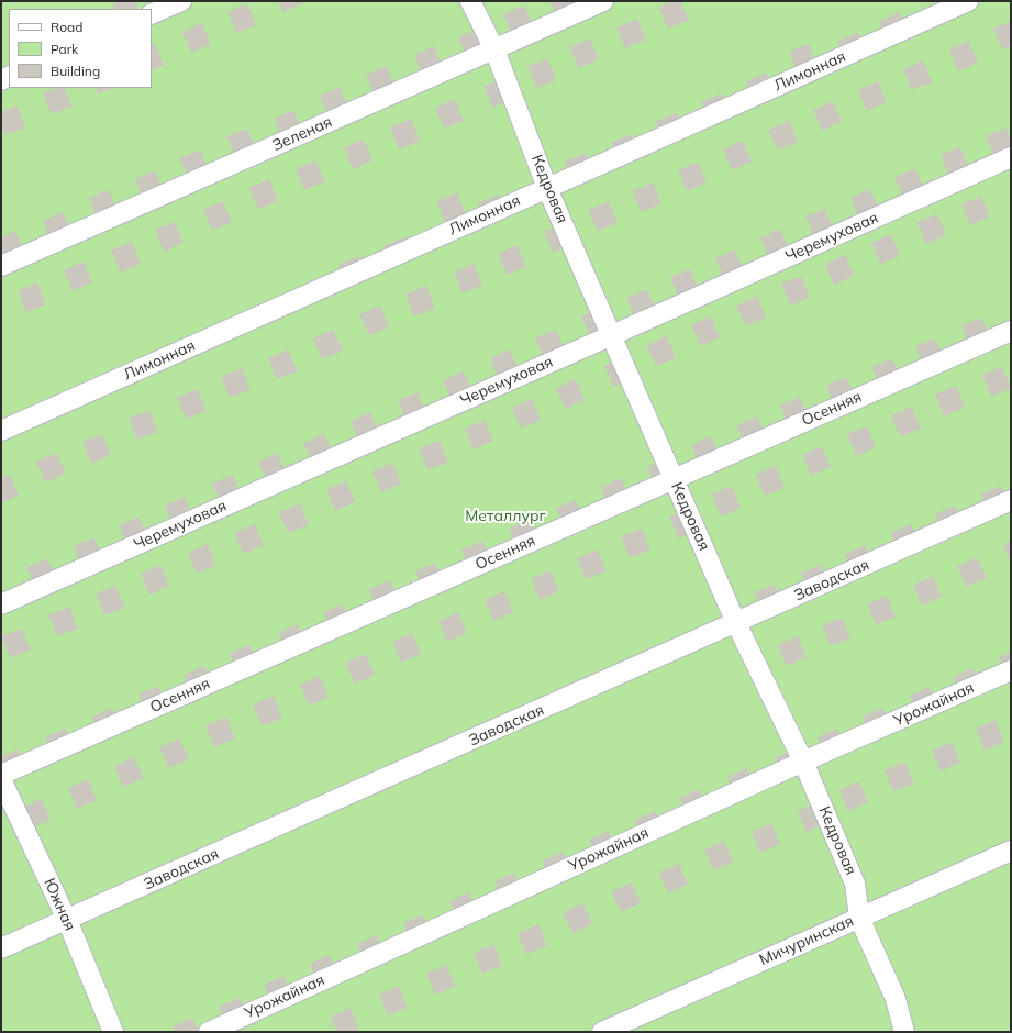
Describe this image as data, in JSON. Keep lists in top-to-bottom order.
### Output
{
  "streets": {
    "street": [
      "Лимонная",
      "Зеленая",
      "Кедровая",
      "Черемуховая",
      "Осенняя",
      "Заводская",
      "Урожайная",
      "Южная",
      "Мичуринская"
    ]
  },
  "crossings": [
    ["Лимонная", "Кедровая"],
    ["Зеленая", "Кедровая"],
    ["Кедровая", "Черемуховая"],
    ["Кедровая", "Осенняя"],
    ["Кедровая", "Заводская"],
    ["Кедровая", "Урожайная"],
    ["Кедровая", "Мичуринская"],
    ["Заводская", "Южная"]
  ],
  "parks": ["Металлург"],
  "legend": ["Road", "Park", "Building"]
}
